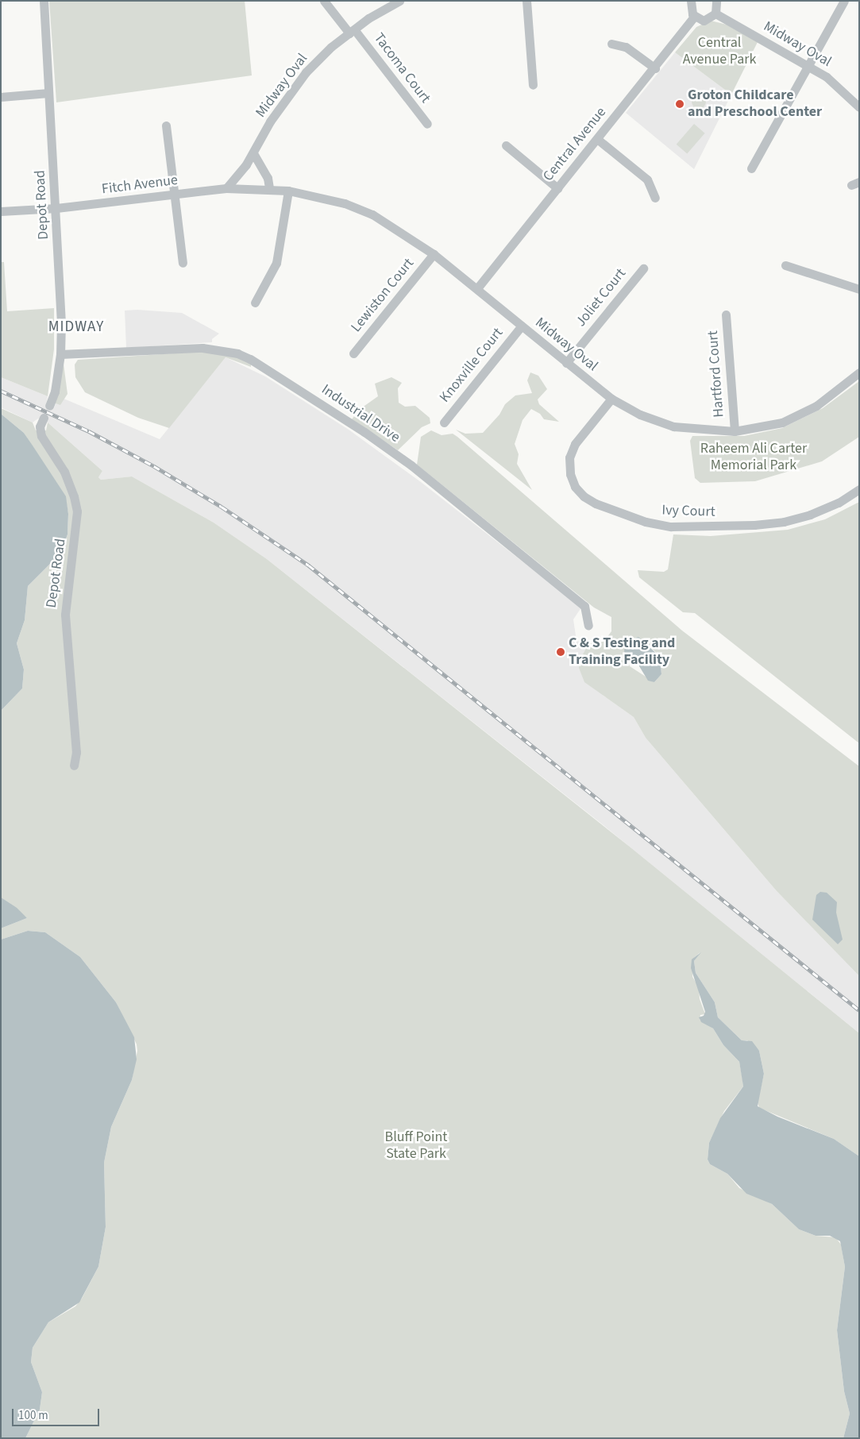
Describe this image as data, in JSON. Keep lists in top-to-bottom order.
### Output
{
  "streets": {
    "street": [
      "Midway Oval",
      "Tacoma Court",
      "Central Avenue",
      "Fitch Avenue",
      "Depot Road",
      "Lewiston Court",
      "Joliet Court",
      "Knoxville Court",
      "Hartford Court",
      "Industrial Drive",
      "Ivy Court"
    ]
  },
  "crossings": [
    ["Midway Oval", "Tacoma Court"],
    ["Midway Oval", "Central Avenue"],
    ["Midway Oval", "Fitch Avenue"],
    ["Midway Oval", "Lewiston Court"],
    ["Midway Oval", "Joliet Court"],
    ["Midway Oval", "Knoxville Court"],
    ["Midway Oval", "Hartford Court"],
    ["Midway Oval", "Ivy Court"],
    ["Fitch Avenue", "Depot Road"],
    ["Depot Road", "Industrial Drive"]
  ],
  "districts": ["MIDWAY"],
  "parks": ["Central Avenue Park", "Raheem Ali Carter Memorial Park", "Bluff Point State Park"],
  "places": ["Groton Childcare and Preschool Center", "C & S Testing and Training Facility"],
  "scale_bar": "100 m"
}
